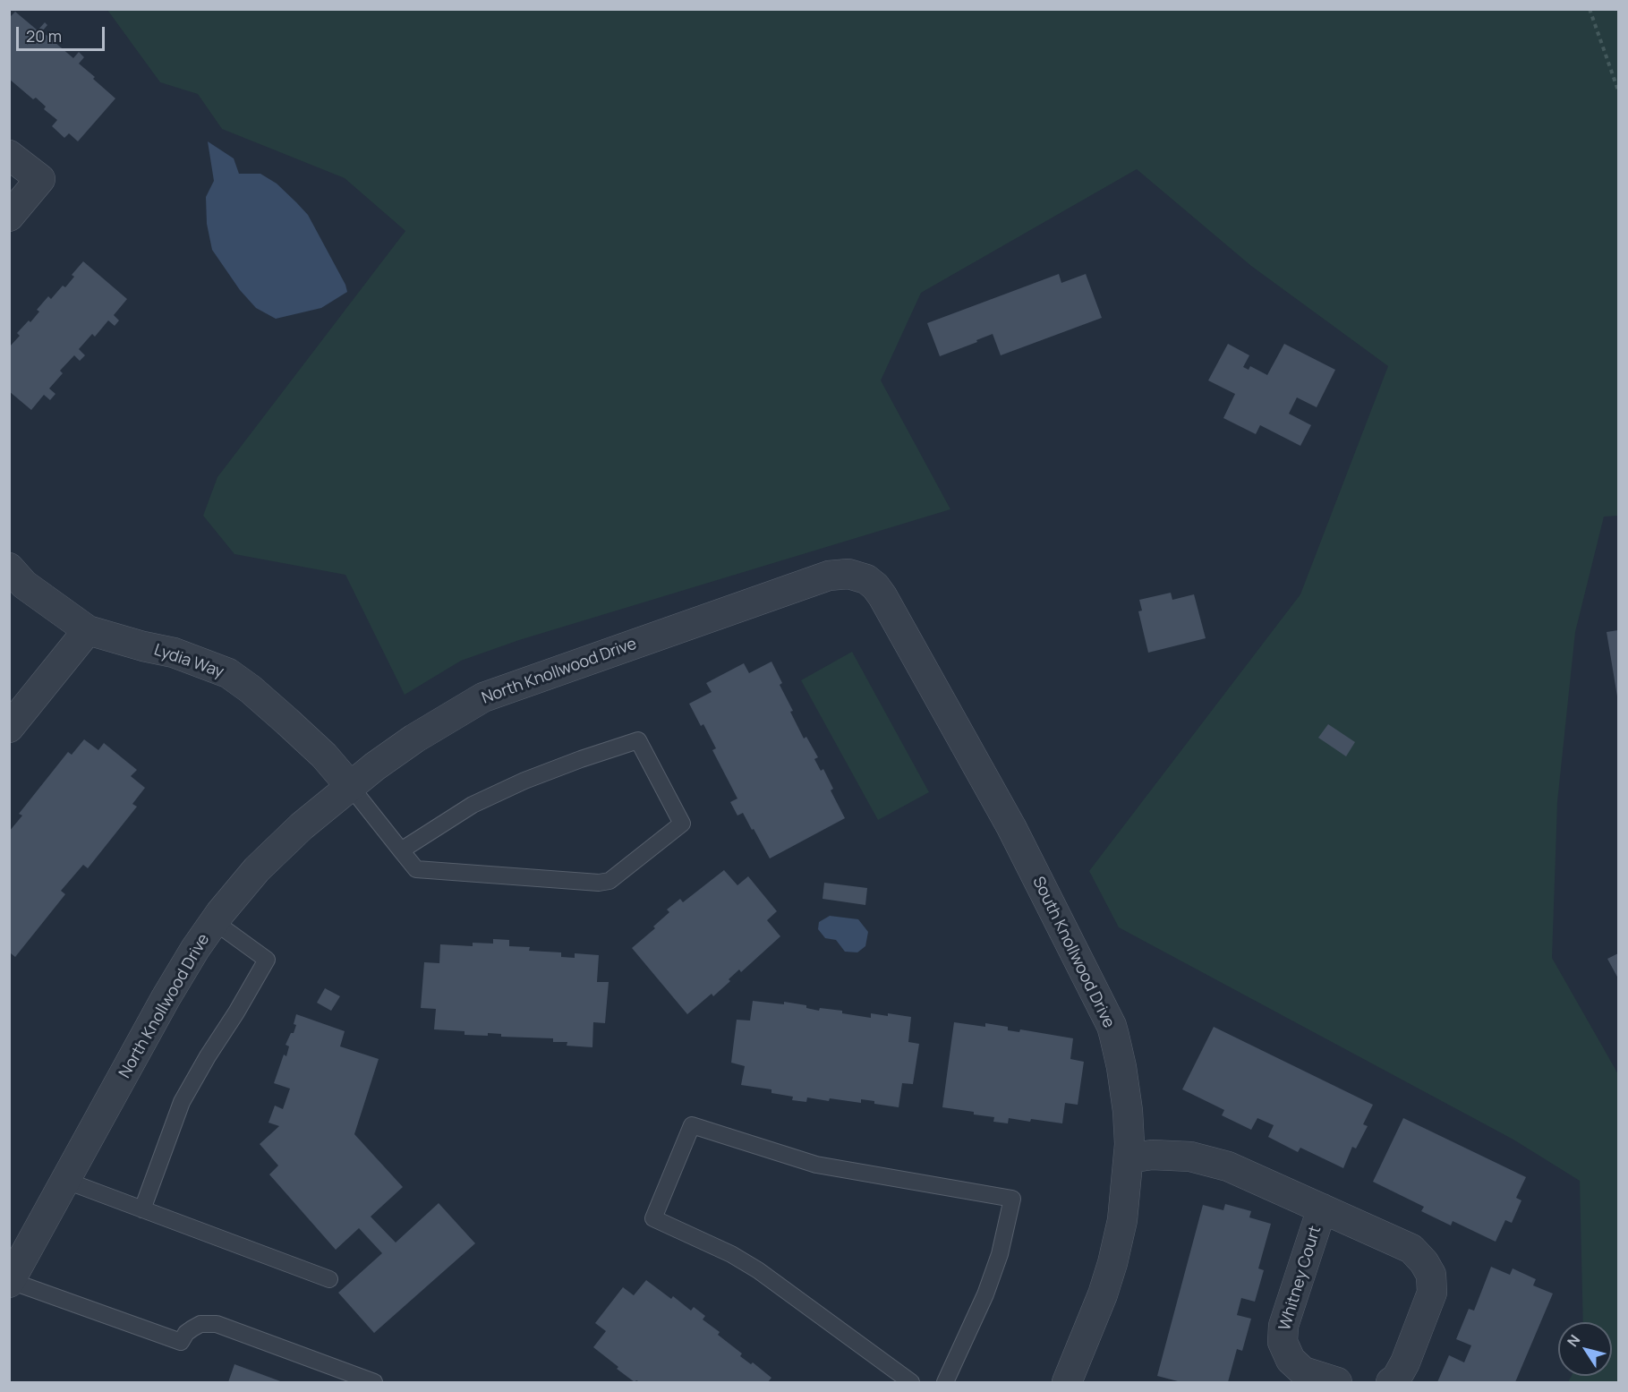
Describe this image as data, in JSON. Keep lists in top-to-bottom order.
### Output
{
  "streets": {
    "street": [
      "Lydia Way",
      "North Knollwood Drive",
      "South Knollwood Drive",
      "Whitney Court"
    ]
  },
  "crossings": [
    ["Lydia Way", "North Knollwood Drive"],
    ["North Knollwood Drive", "South Knollwood Drive"],
    ["South Knollwood Drive", "Whitney Court"]
  ],
  "scale_bar": "20 m",
  "north": "top left"
}
